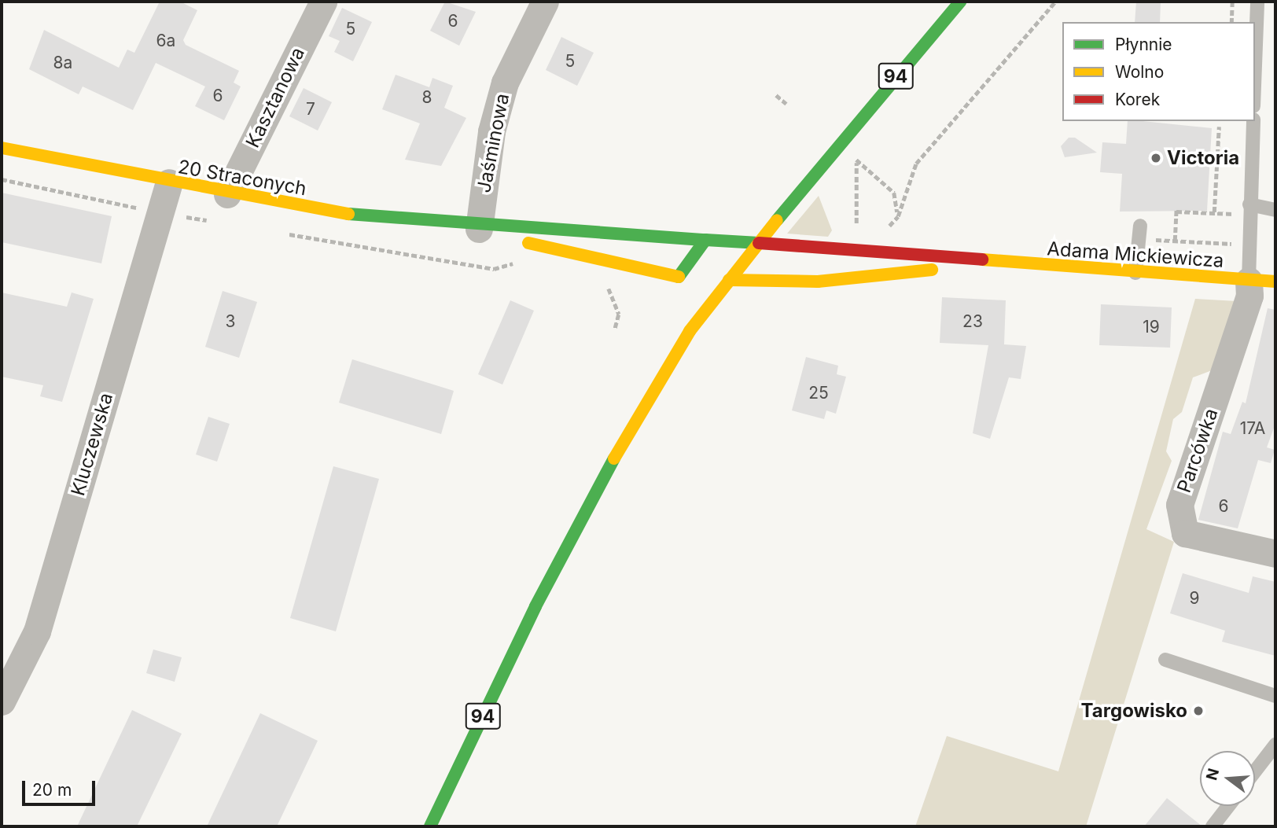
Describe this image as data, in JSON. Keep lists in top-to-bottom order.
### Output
{
  "streets": {
    "main road": ["94", "20 Straconych", "Adama Mickiewicza"],
    "street": [
      "Kasztanowa",
      "Jaśminowa",
      "Kluczewska",
      "Parcówka"
    ]
  },
  "crossings": [
    ["94", "20 Straconych"],
    ["94", "Adama Mickiewicza"],
    ["Kasztanowa", "20 Straconych"],
    ["Jaśminowa", "20 Straconych"],
    ["20 Straconych", "Adama Mickiewicza"],
    ["20 Straconych", "Kluczewska"],
    ["Adama Mickiewicza", "Parcówka"]
  ],
  "places": ["Victoria", "Targowisko"],
  "house_numbers": [
    "6",
    "5",
    "6a",
    "5",
    "8a",
    "6",
    "8",
    "7",
    "3",
    "23",
    "19",
    "25",
    "17A",
    "6",
    "9"
  ],
  "legend": ["Płynnie", "Wolno", "Korek"],
  "scale_bar": "20 m",
  "north": "left"
}
